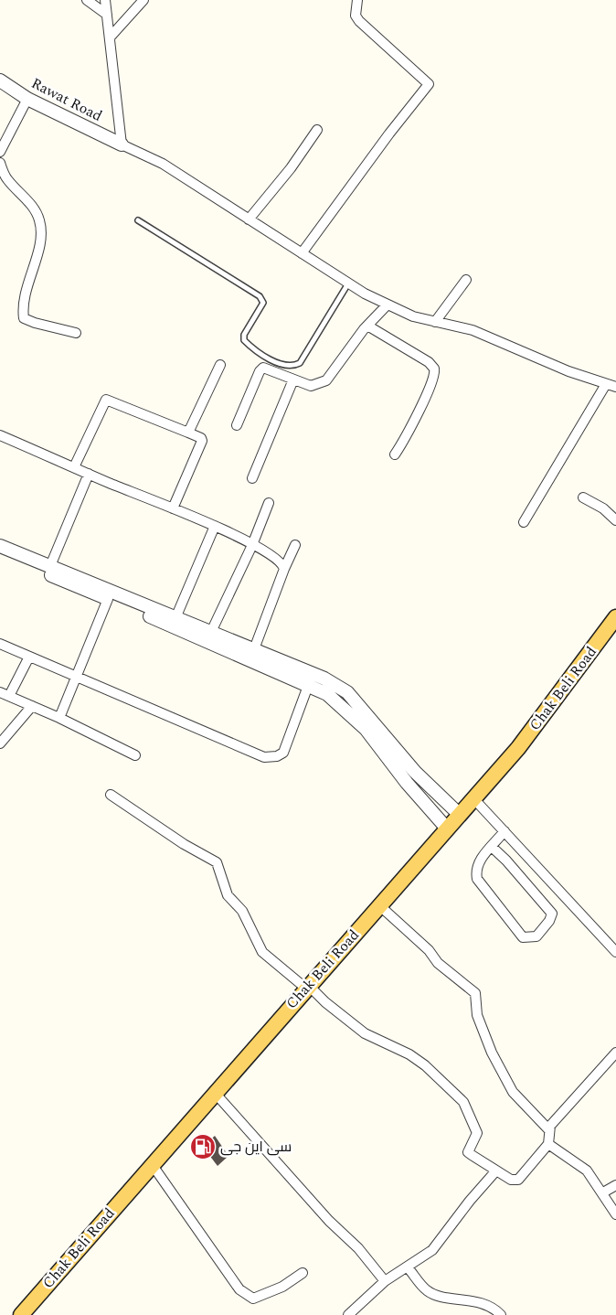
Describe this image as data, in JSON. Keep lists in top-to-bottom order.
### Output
{
  "streets": {
    "main road": ["Chak Beli Road"],
    "street": ["Rawat Road"]
  },
  "places": {
    "fuel station": ["سی این جی"]
  }
}
